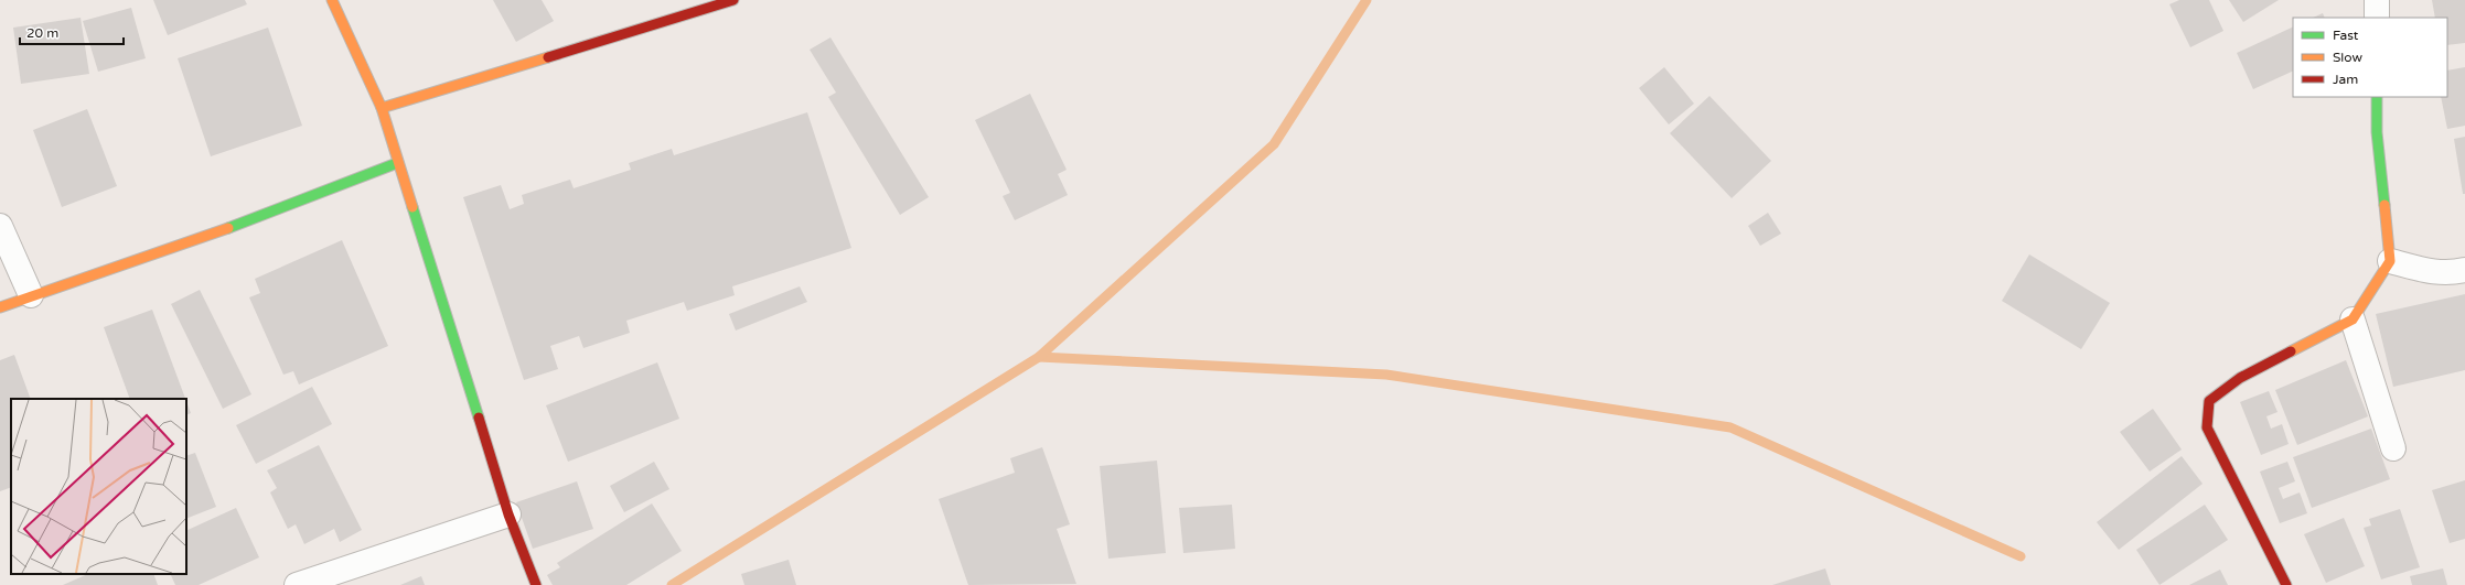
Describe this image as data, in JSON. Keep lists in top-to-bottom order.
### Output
{
  "legend": ["Fast", "Slow", "Jam"],
  "scale_bar": "20 m"
}
